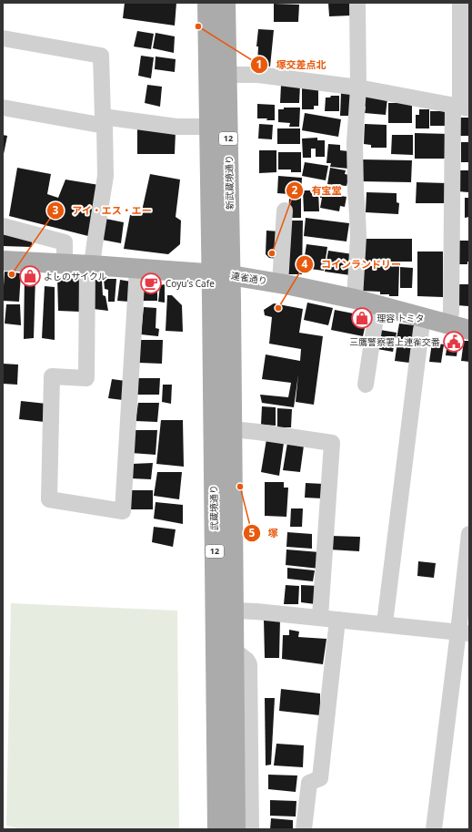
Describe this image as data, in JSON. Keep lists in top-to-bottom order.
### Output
{
  "streets": {
    "main road": [
      "12",
      "新武蔵境通り",
      "連雀通り",
      "武蔵境通り"
    ]
  },
  "crossings": [
    ["12", "連雀通り"],
    ["12", "武蔵境通り"],
    ["新武蔵境通り", "連雀通り"],
    ["新武蔵境通り", "武蔵境通り"],
    ["連雀通り", "武蔵境通り"]
  ],
  "places": {
    "other": [
      "塚交差点北",
      "有宝堂",
      "アイ・エス・エー",
      "コインランドリー",
      "塚"
    ],
    "shop": ["よしのサイクル", "理容 トミタ"],
    "cafe": ["Coyu's Cafe"],
    "public building": ["三鷹警察署上連雀交番"]
  }
}
